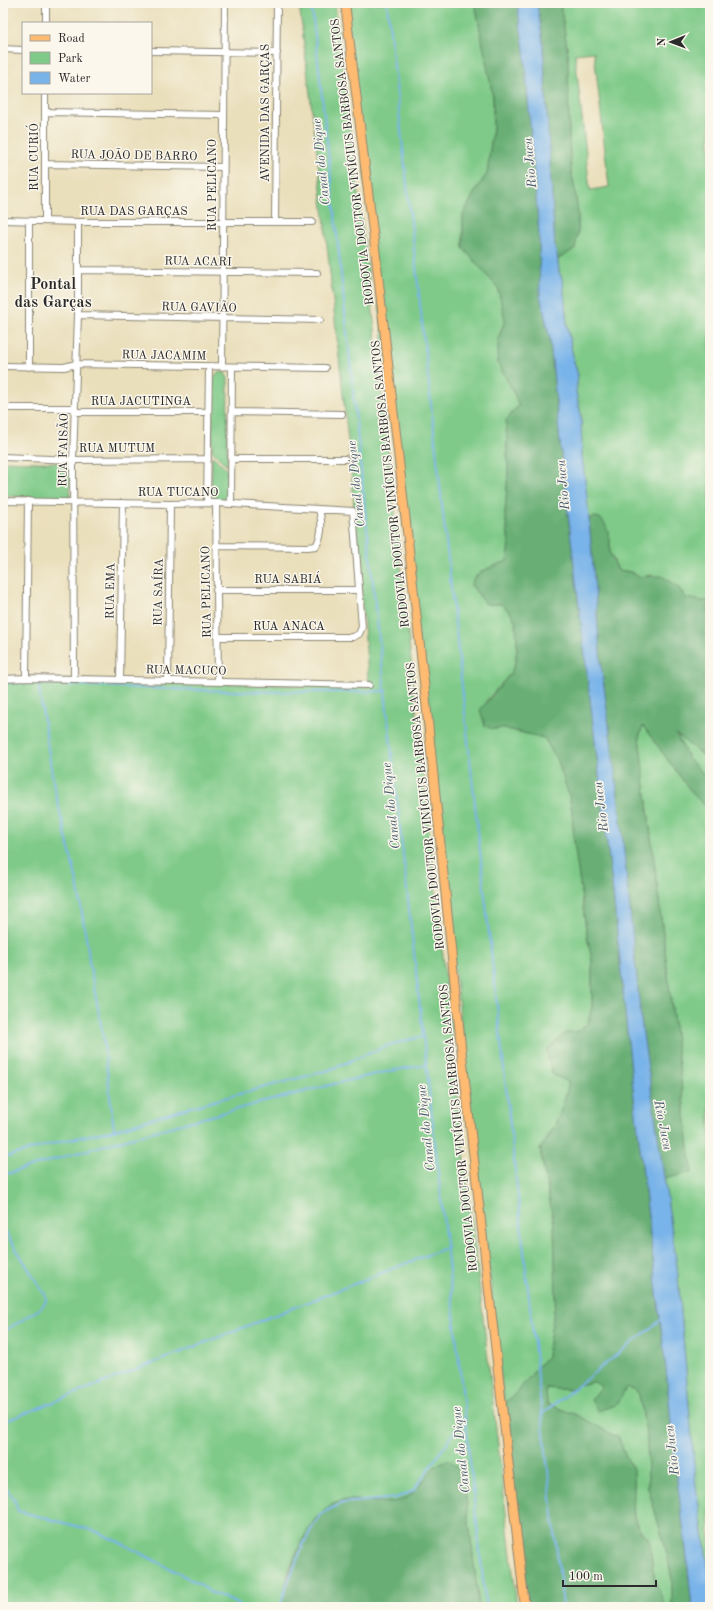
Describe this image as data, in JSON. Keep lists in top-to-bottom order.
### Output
{
  "streets": {
    "main road": ["RODOVIA DOUTOR VINÍCIUS BARBOSA SANTOS"],
    "street": [
      "AVENIDA DAS GARÇAS",
      "RUA JOÃO DE BARRO",
      "RUA CURIÓ",
      "RUA PELICANO",
      "RUA DAS GARÇAS",
      "RUA ACARI",
      "RUA GAVIÃO",
      "RUA JACAMIM",
      "RUA JACUTINGA",
      "RUA MUTUM",
      "RUA FAISÃO",
      "RUA TUCANO",
      "RUA SABIÁ",
      "RUA EMA",
      "RUA SAÍRA",
      "RUA ANACA",
      "RUA MACUCO"
    ]
  },
  "crossings": [
    ["AVENIDA DAS GARÇAS", "RUA DAS GARÇAS"],
    ["RUA JOÃO DE BARRO", "RUA CURIÓ"],
    ["RUA JOÃO DE BARRO", "RUA PELICANO"],
    ["RUA CURIÓ", "RUA DAS GARÇAS"],
    ["RUA PELICANO", "RUA DAS GARÇAS"],
    ["RUA PELICANO", "RUA ACARI"],
    ["RUA PELICANO", "RUA GAVIÃO"],
    ["RUA PELICANO", "RUA JACAMIM"],
    ["RUA PELICANO", "RUA TUCANO"],
    ["RUA PELICANO", "RUA SABIÁ"],
    ["RUA PELICANO", "RUA ANACA"],
    ["RUA PELICANO", "RUA MACUCO"],
    ["RUA DAS GARÇAS", "RUA FAISÃO"],
    ["RUA ACARI", "RUA FAISÃO"],
    ["RUA GAVIÃO", "RUA FAISÃO"],
    ["RUA JACAMIM", "RUA FAISÃO"],
    ["RUA JACUTINGA", "RUA FAISÃO"],
    ["RUA MUTUM", "RUA FAISÃO"],
    ["RUA FAISÃO", "RUA TUCANO"],
    ["RUA FAISÃO", "RUA MACUCO"],
    ["RUA TUCANO", "RUA SABIÁ"],
    ["RUA TUCANO", "RUA EMA"],
    ["RUA TUCANO", "RUA SAÍRA"],
    ["RUA TUCANO", "RUA ANACA"],
    ["RUA SABIÁ", "RUA ANACA"],
    ["RUA EMA", "RUA MACUCO"],
    ["RUA SAÍRA", "RUA MACUCO"]
  ],
  "districts": ["Pontal das Garças"],
  "water": ["Canal do Dique", "Rio Jucu"],
  "legend": ["Road", "Park", "Water"],
  "scale_bar": "100 m",
  "north": "left"
}
